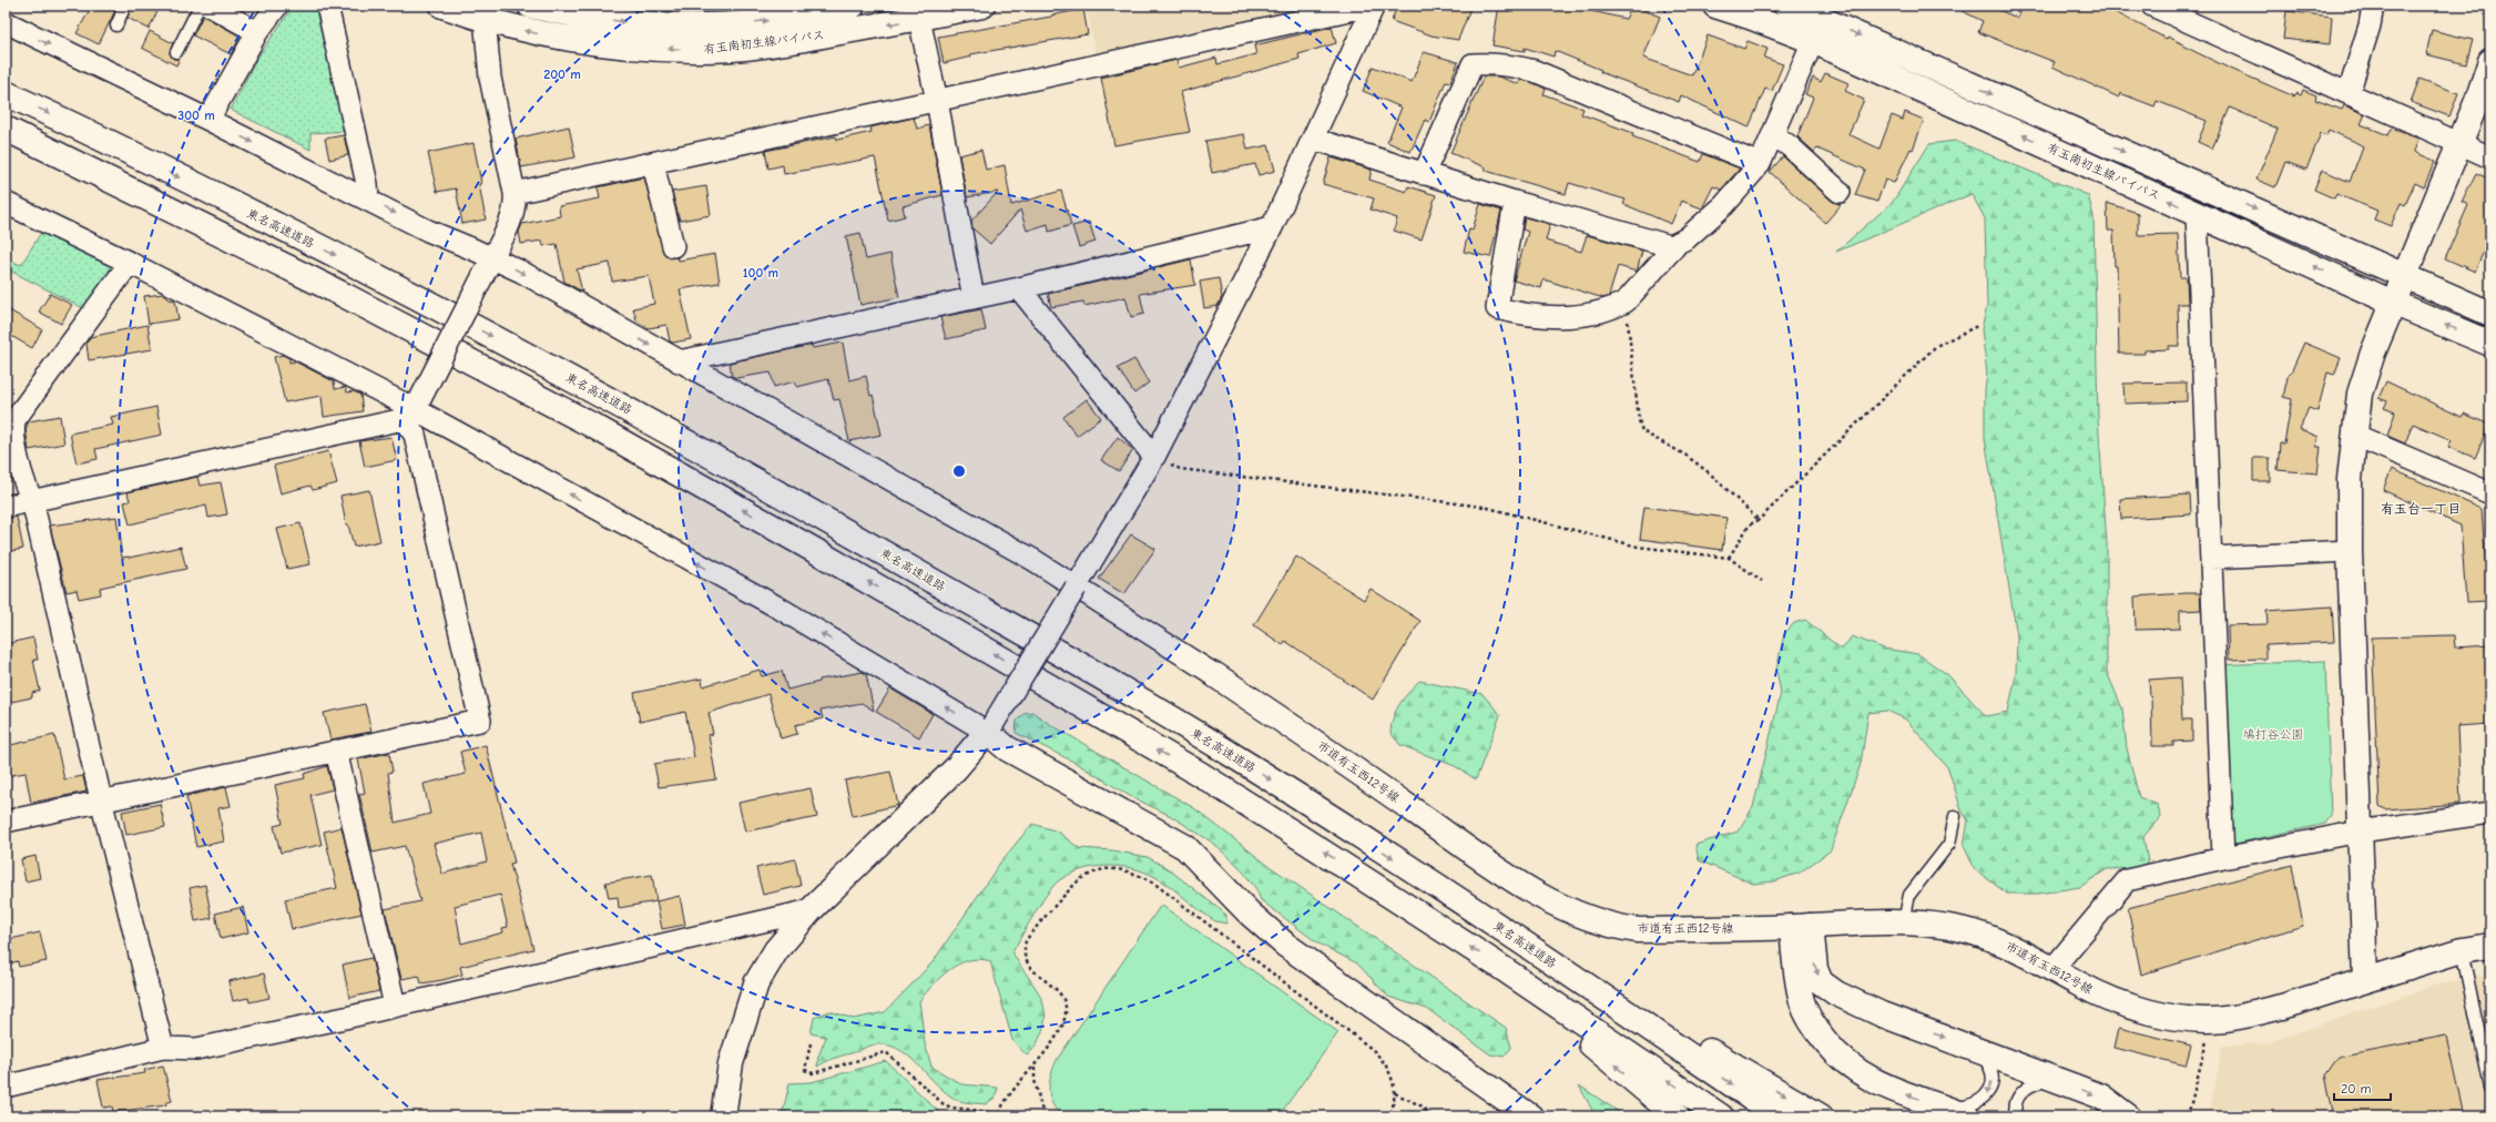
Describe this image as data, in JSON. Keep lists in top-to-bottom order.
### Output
{
  "streets": {
    "main road": ["有玉南初生線バイパス", "東名高速道路", "市道有玉西12号線"]
  },
  "districts": ["有玉台一丁目"],
  "parks": ["鳩打谷公園"],
  "scale_bar": "20 m",
  "rings": ["200 m", "300 m", "100 m"]
}
